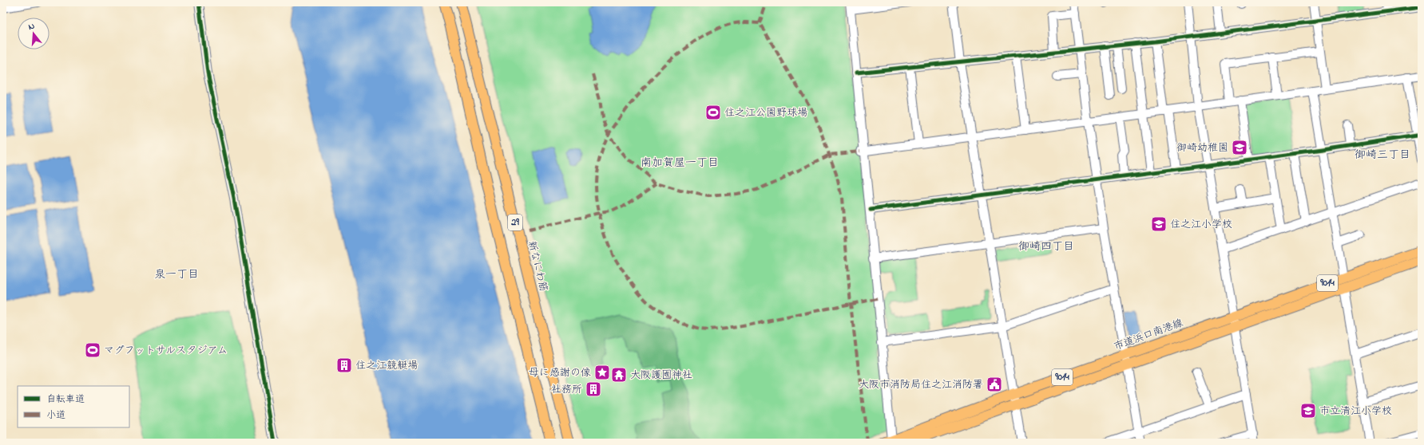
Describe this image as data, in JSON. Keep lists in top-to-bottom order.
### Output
{
  "streets": {
    "main road": [
      "29",
      "新なにわ筋",
      "9014",
      "市道浜口南港線"
    ]
  },
  "districts": [
    "御崎三丁目",
    "南加賀屋一丁目",
    "御崎四丁目",
    "泉一丁目"
  ],
  "places": {
    "sports": ["住之江公園野球場", "マグフットサルスタジアム"],
    "school or university": ["御崎幼稚園", "住之江小学校", "市立清江小学校"],
    "building": ["住之江競艇場", "社務所"],
    "place": ["母に感謝の像"],
    "temple": ["大阪護國神社"],
    "public building": ["大阪市消防局住之江消防署"]
  },
  "legend": ["自転車道", "小道"],
  "north": "top"
}
